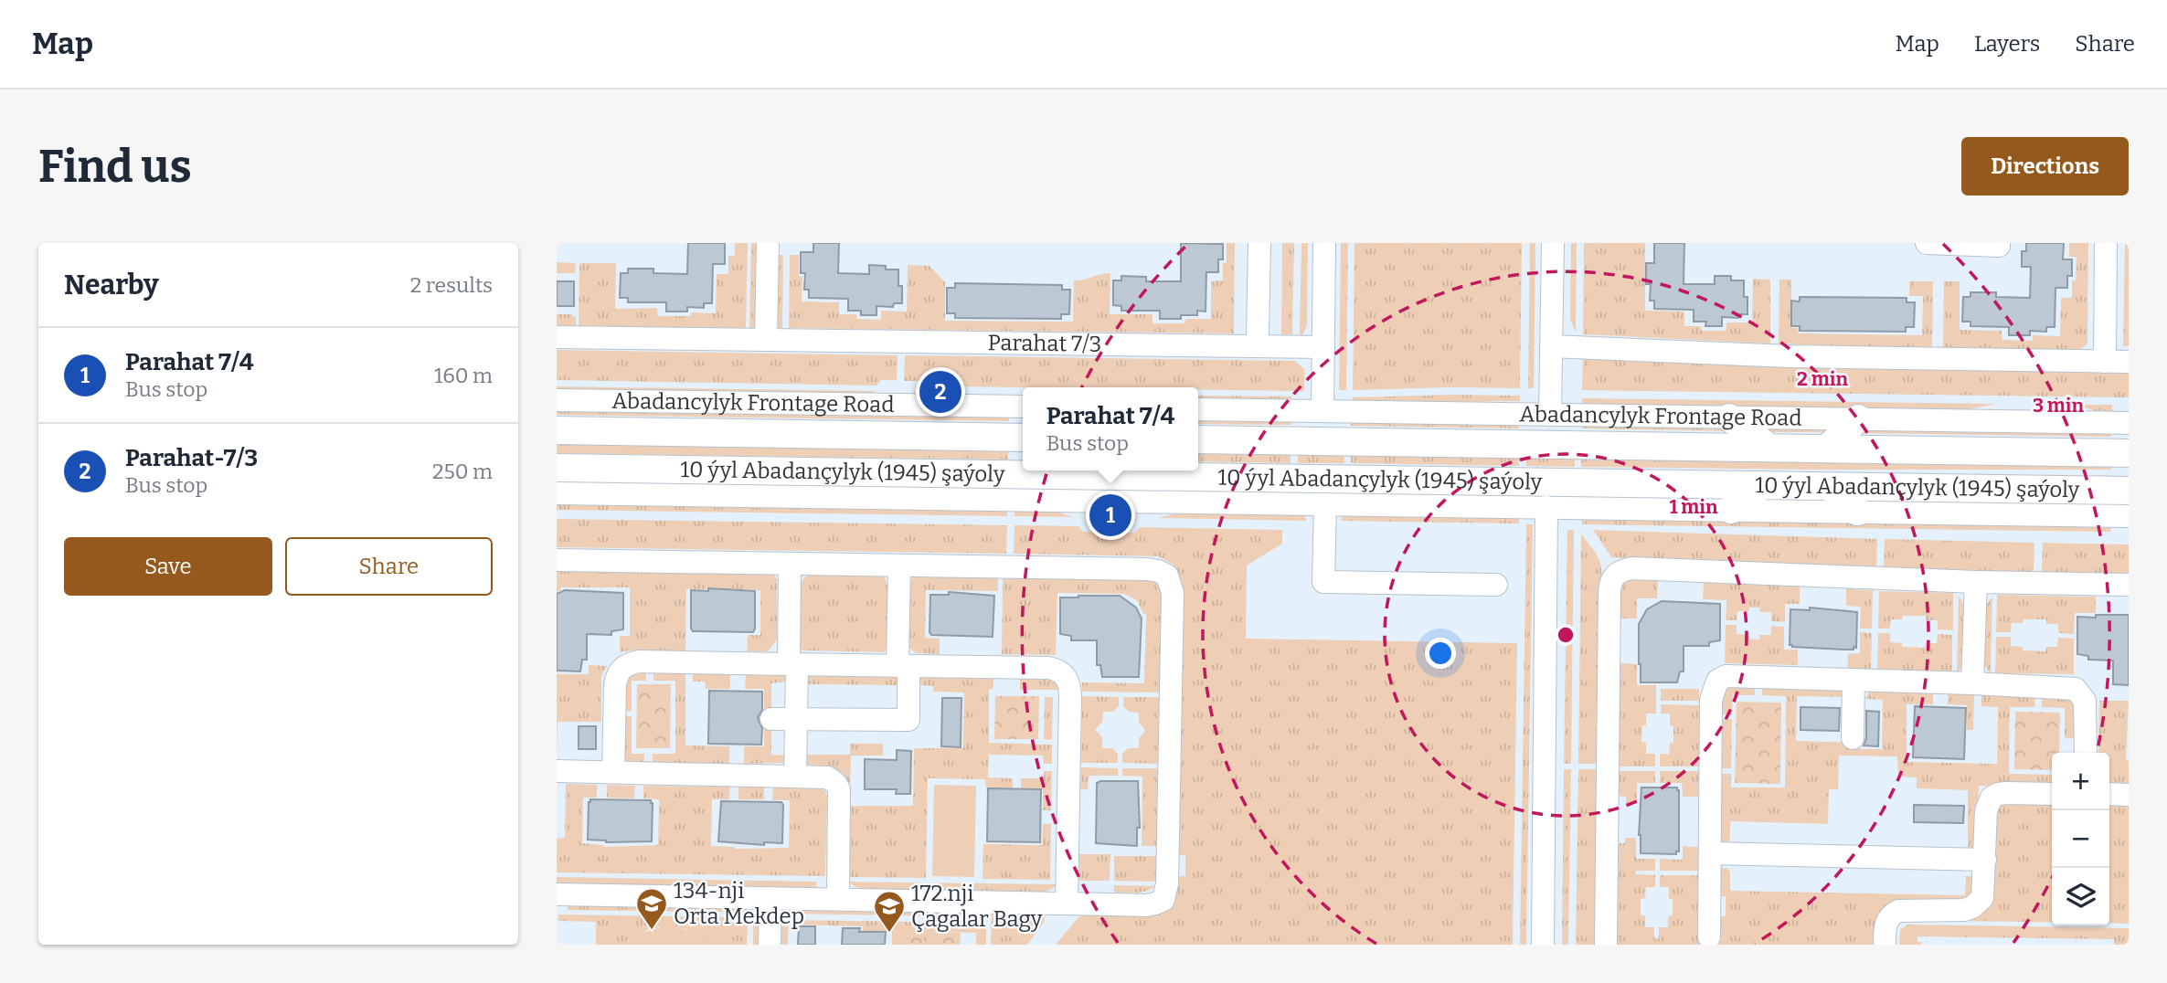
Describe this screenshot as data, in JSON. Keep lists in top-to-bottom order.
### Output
{
  "streets": {
    "main road": ["10 ýyl Abadançylyk (1945) şaýoly"],
    "street": ["Parahat 7/3", "Abadancylyk Frontage Road"]
  },
  "places": {
    "school or university": ["134-nji Orta Mekdep", "172.nji Çagalar Bagy"]
  },
  "page": {
    "header": "Map",
    "nav": ["Map", "Layers", "Share"],
    "buttons": [
      "Directions",
      ["Save", "Share"]
    ],
    "title": "Find us",
    "heading": ["Nearby", "2 results"],
    "list": [
      {
        "mark": "1",
        "name": "Parahat 7/4",
        "note": "Bus stop",
        "value": "160 m"
      },
      {
        "mark": "2",
        "name": "Parahat-7/3",
        "note": "Bus stop",
        "value": "250 m"
      }
    ],
    "pins": ["2", "1"],
    "popup": ["Parahat 7/4", "Bus stop"],
    "map_buttons": ["+", "−"]
  },
  "rings": ["2 min", "3 min", "1 min"]
}
